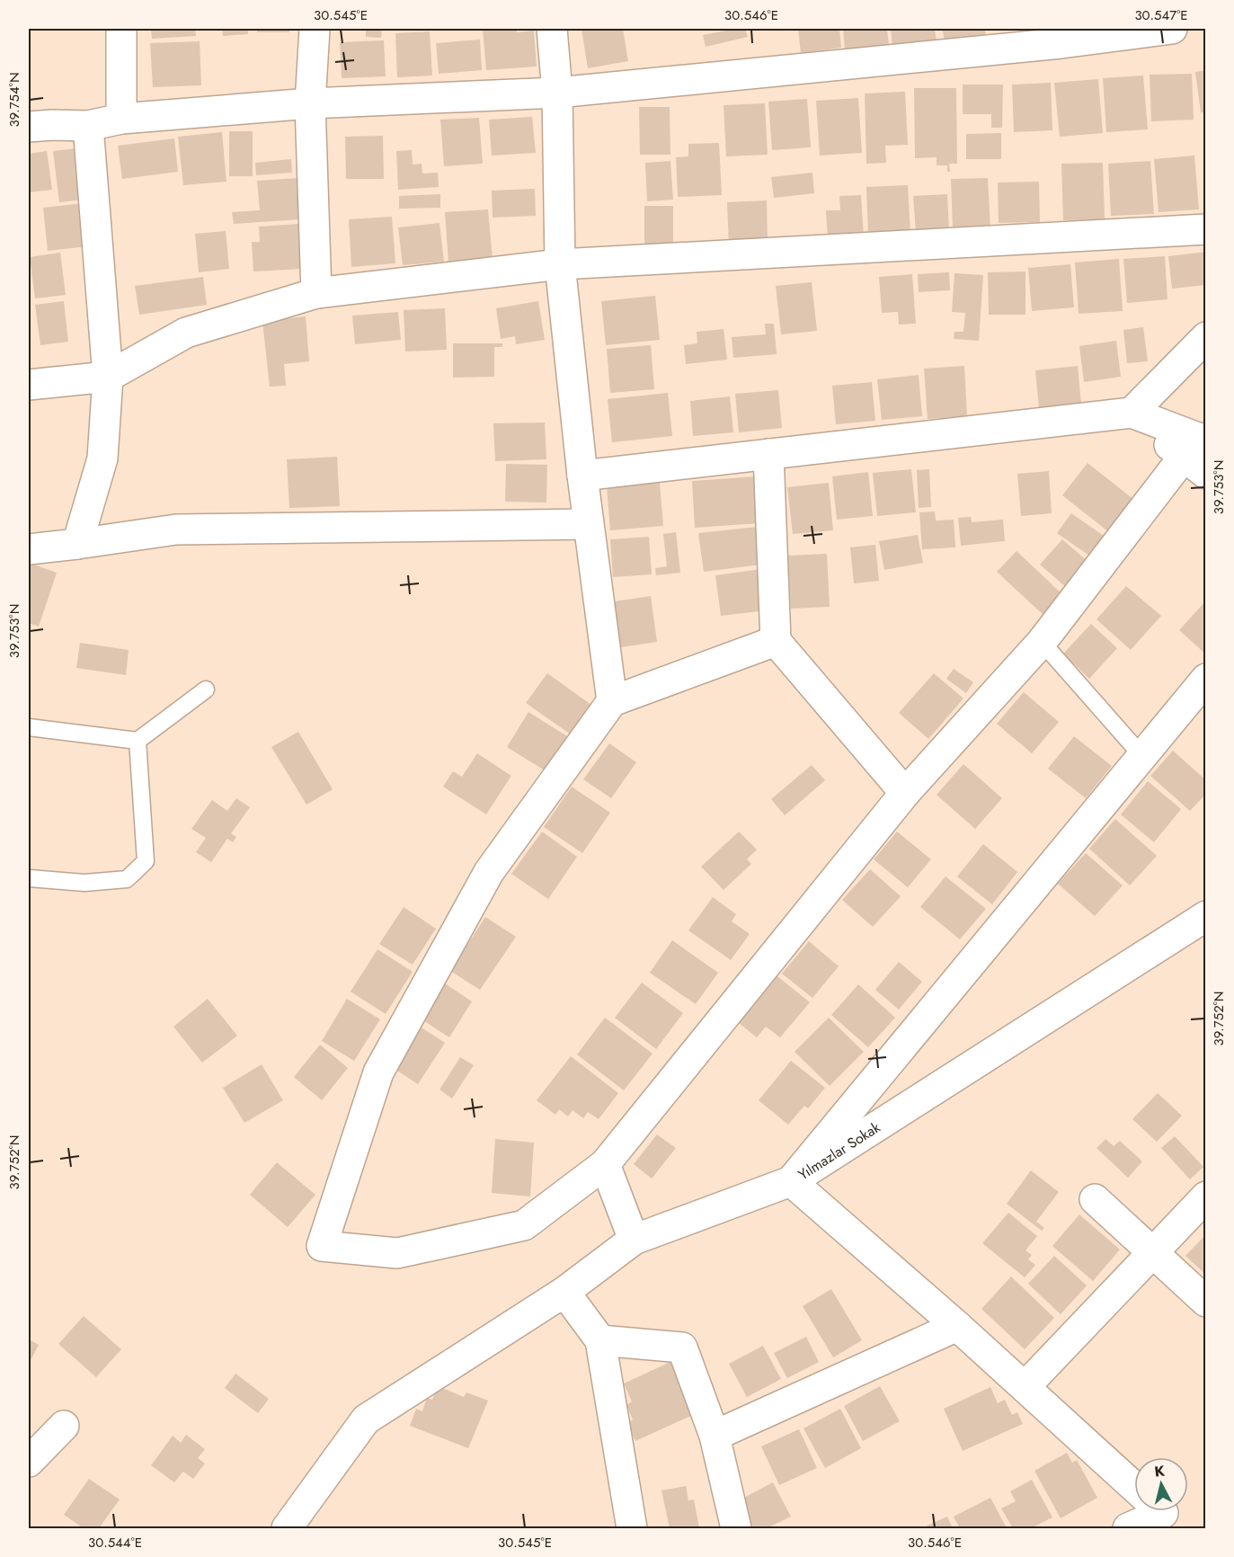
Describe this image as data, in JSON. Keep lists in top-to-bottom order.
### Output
{
  "streets": {
    "street": ["Yılmazlar Sokak"]
  },
  "north": "top",
  "coordinates": [
    "30.545°E",
    "30.546°E",
    "30.547°E",
    "39.754°N",
    "39.753°N",
    "39.752°N",
    "30.544°E"
  ]
}
